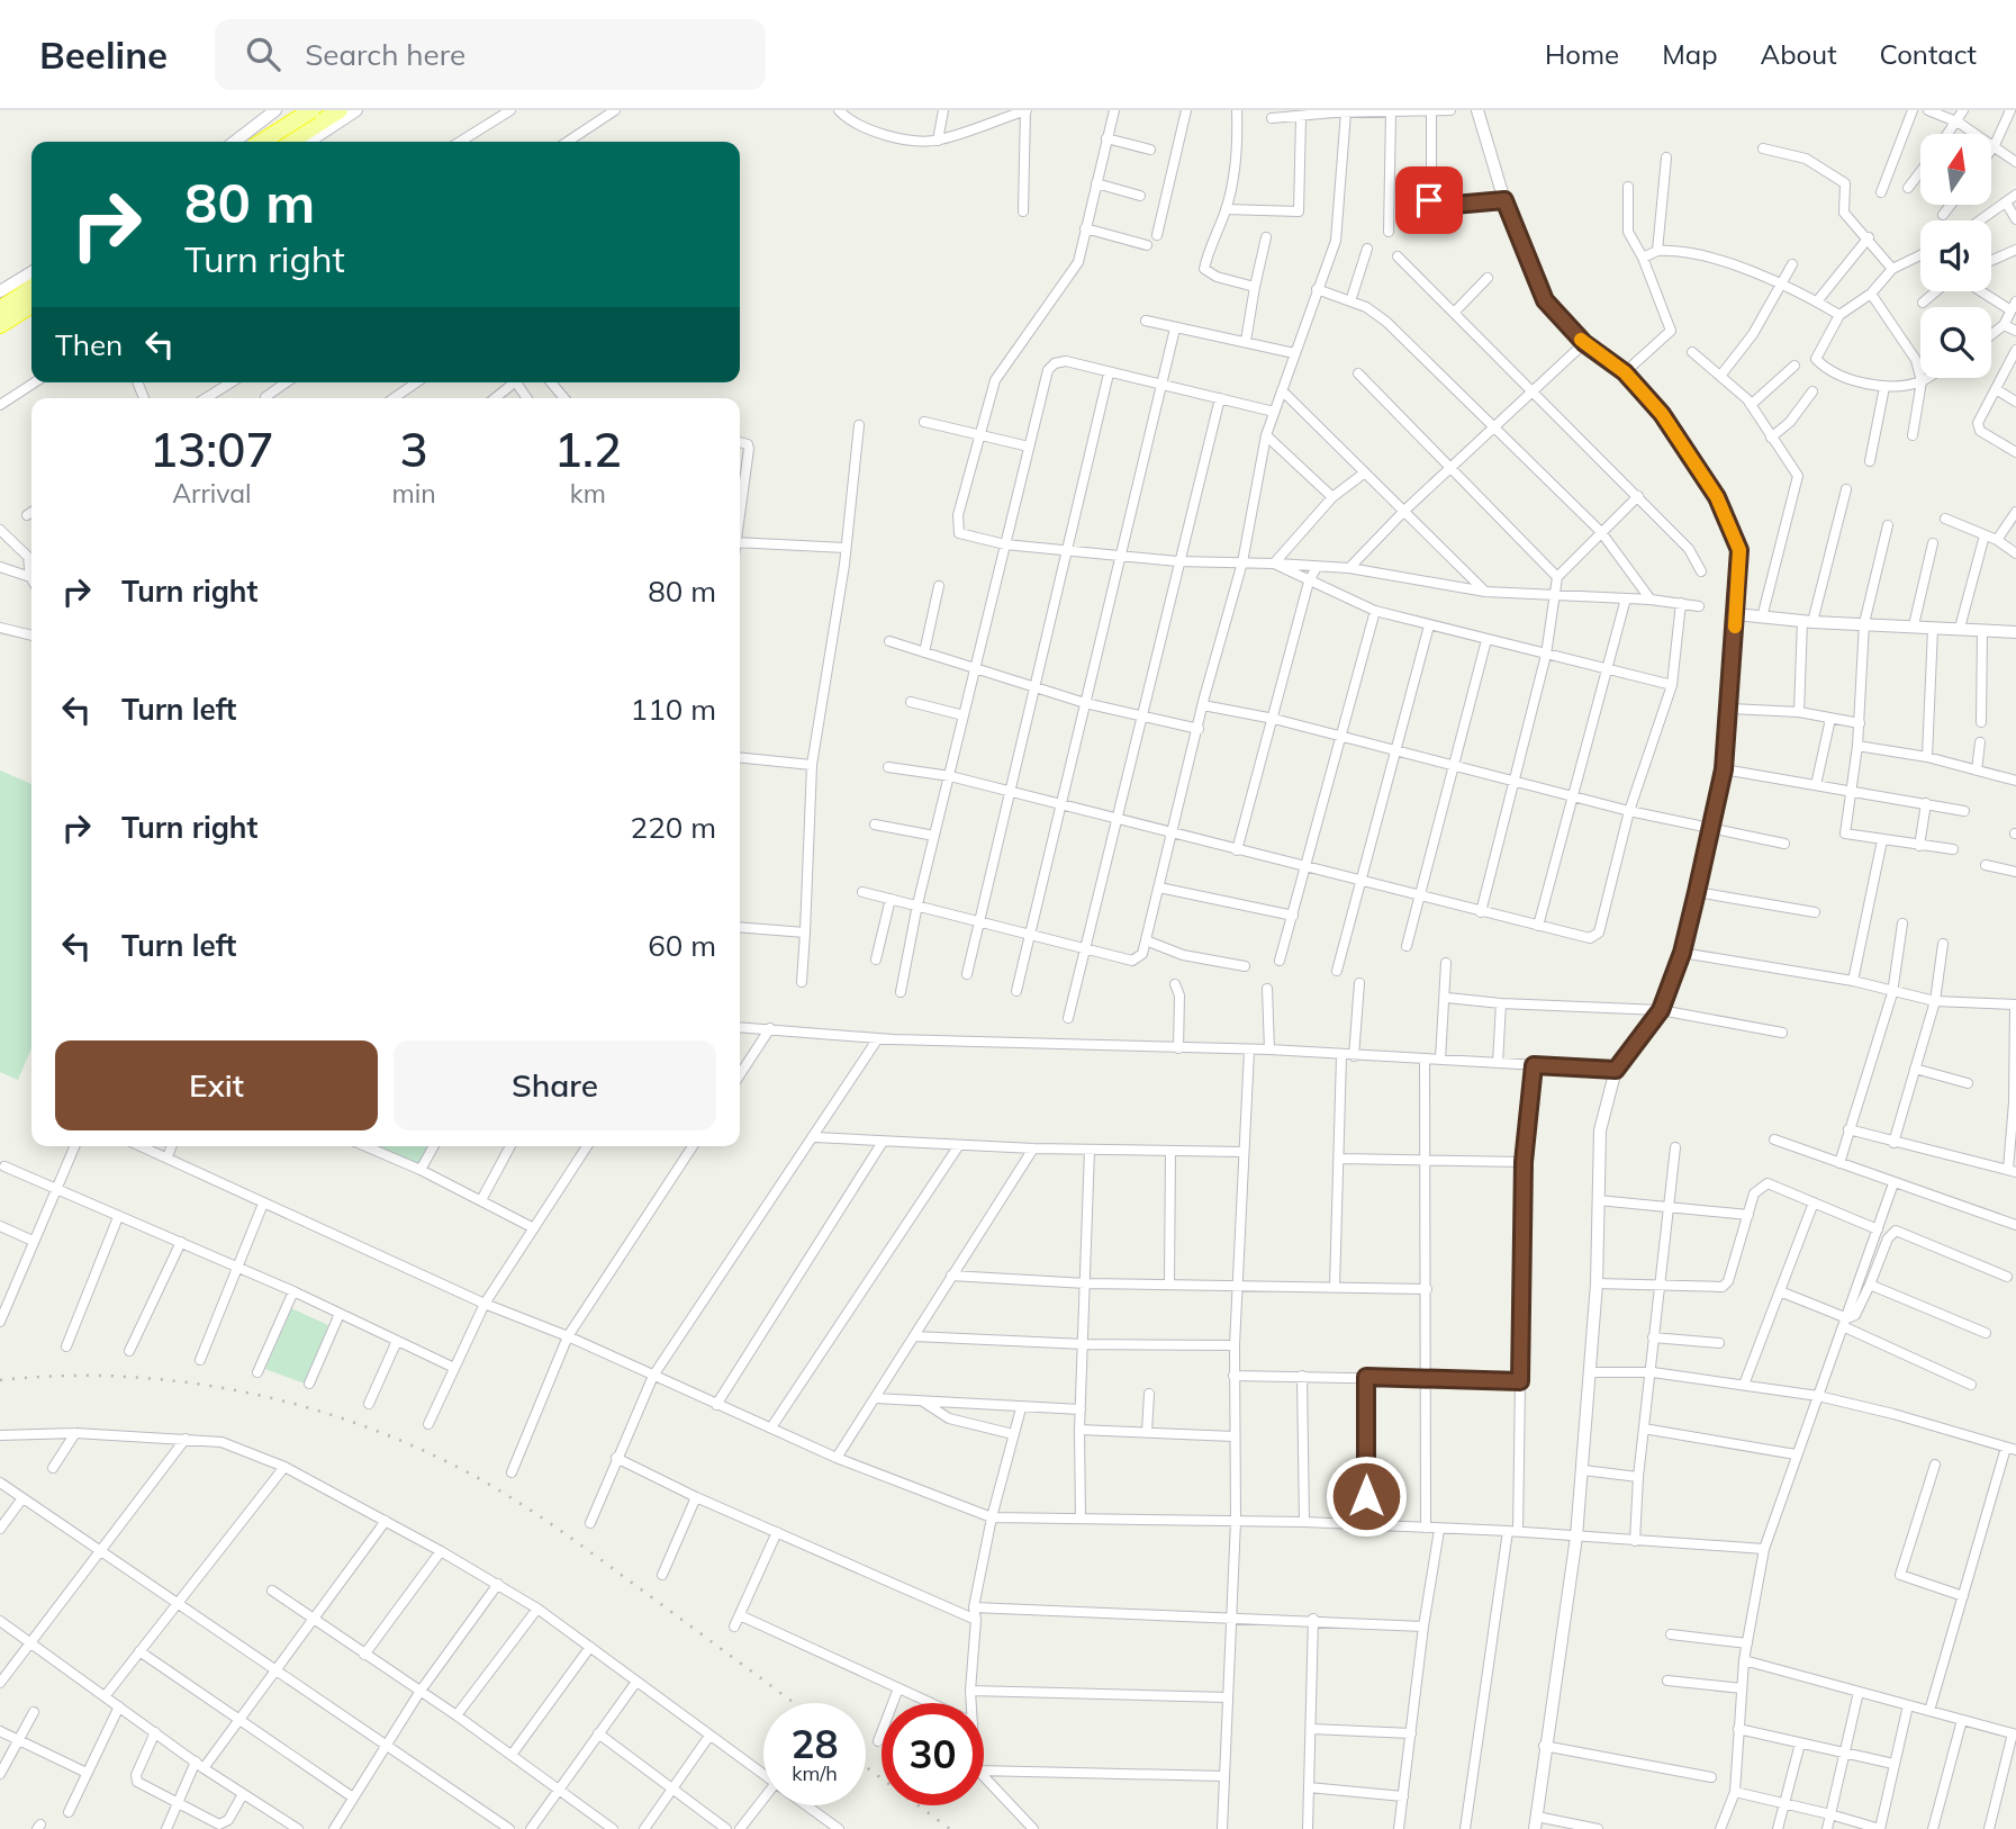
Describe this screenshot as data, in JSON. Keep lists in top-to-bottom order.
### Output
{
  "north": "top",
  "page": {
    "header": "Beeline",
    "search": "Search here",
    "nav": [
      "Home",
      "Map",
      "About",
      "Contact"
    ],
    "turn": ["80 m", "Turn right"],
    "then": "Then",
    "eta": [
      "13:07",
      "Arrival",
      "3",
      "min",
      "1.2",
      "km"
    ],
    "list": [
      {
        "name": "Turn right",
        "value": "80 m"
      },
      {
        "name": "Turn left",
        "value": "110 m"
      },
      {
        "name": "Turn right",
        "value": "220 m"
      },
      {
        "name": "Turn left",
        "value": "60 m"
      }
    ],
    "buttons": ["Exit", "Share"],
    "speed": "28 km/h",
    "limit": "30"
  }
}
